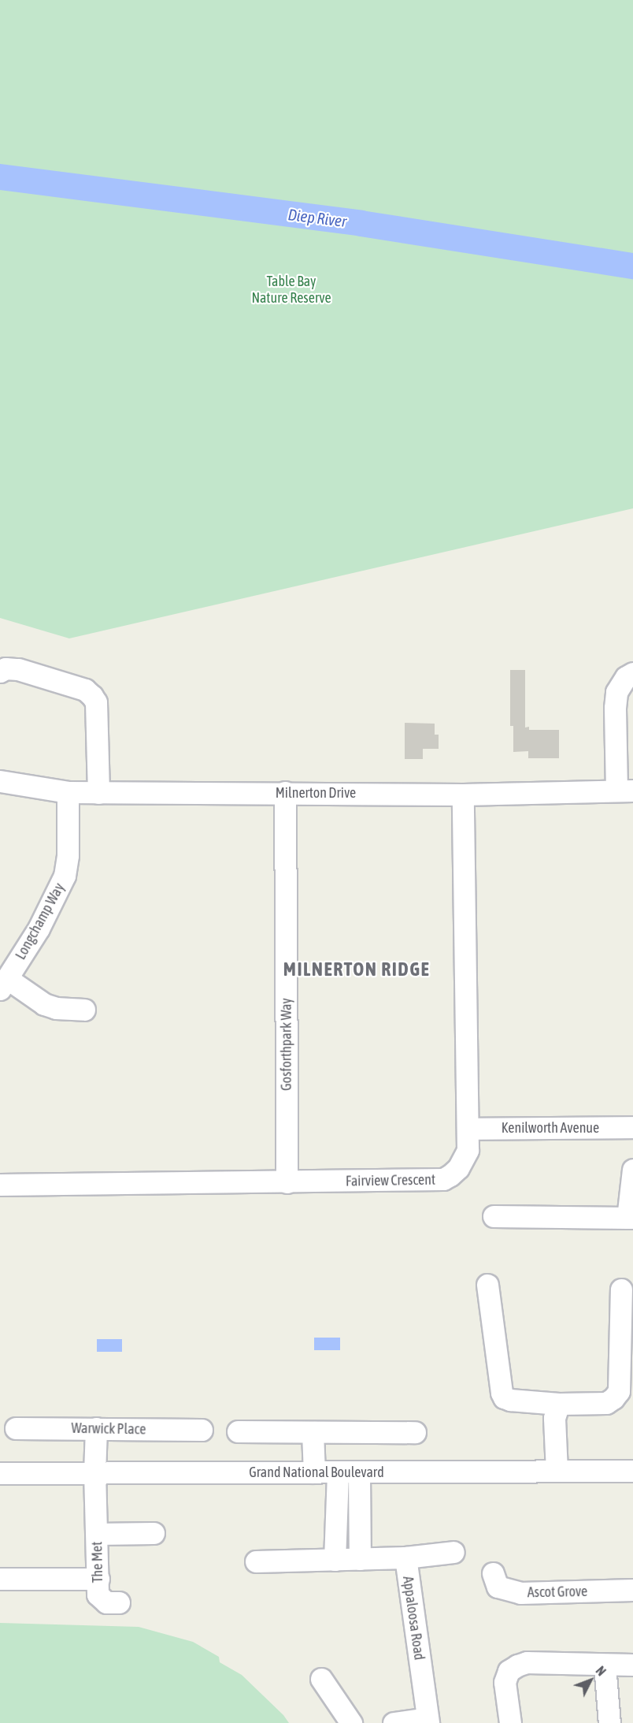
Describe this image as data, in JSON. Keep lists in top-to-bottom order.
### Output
{
  "streets": {
    "street": [
      "Milnerton Drive",
      "Longchamp Way",
      "Gosforthpark Way",
      "Kenilworth Avenue",
      "Fairview Crescent",
      "Warwick Place",
      "Grand National Boulevard",
      "The Met",
      "Ascot Grove",
      "Appaloosa Road"
    ]
  },
  "crossings": [
    ["Milnerton Drive", "Longchamp Way"],
    ["Milnerton Drive", "Gosforthpark Way"],
    ["Milnerton Drive", "Fairview Crescent"],
    ["Gosforthpark Way", "Fairview Crescent"],
    ["Kenilworth Avenue", "Fairview Crescent"],
    ["Warwick Place", "Grand National Boulevard"],
    ["Warwick Place", "The Met"],
    ["Grand National Boulevard", "The Met"]
  ],
  "districts": ["MILNERTON RIDGE"],
  "water": ["Diep River"],
  "parks": ["Table Bay Nature Reserve"],
  "north": "top right"
}
